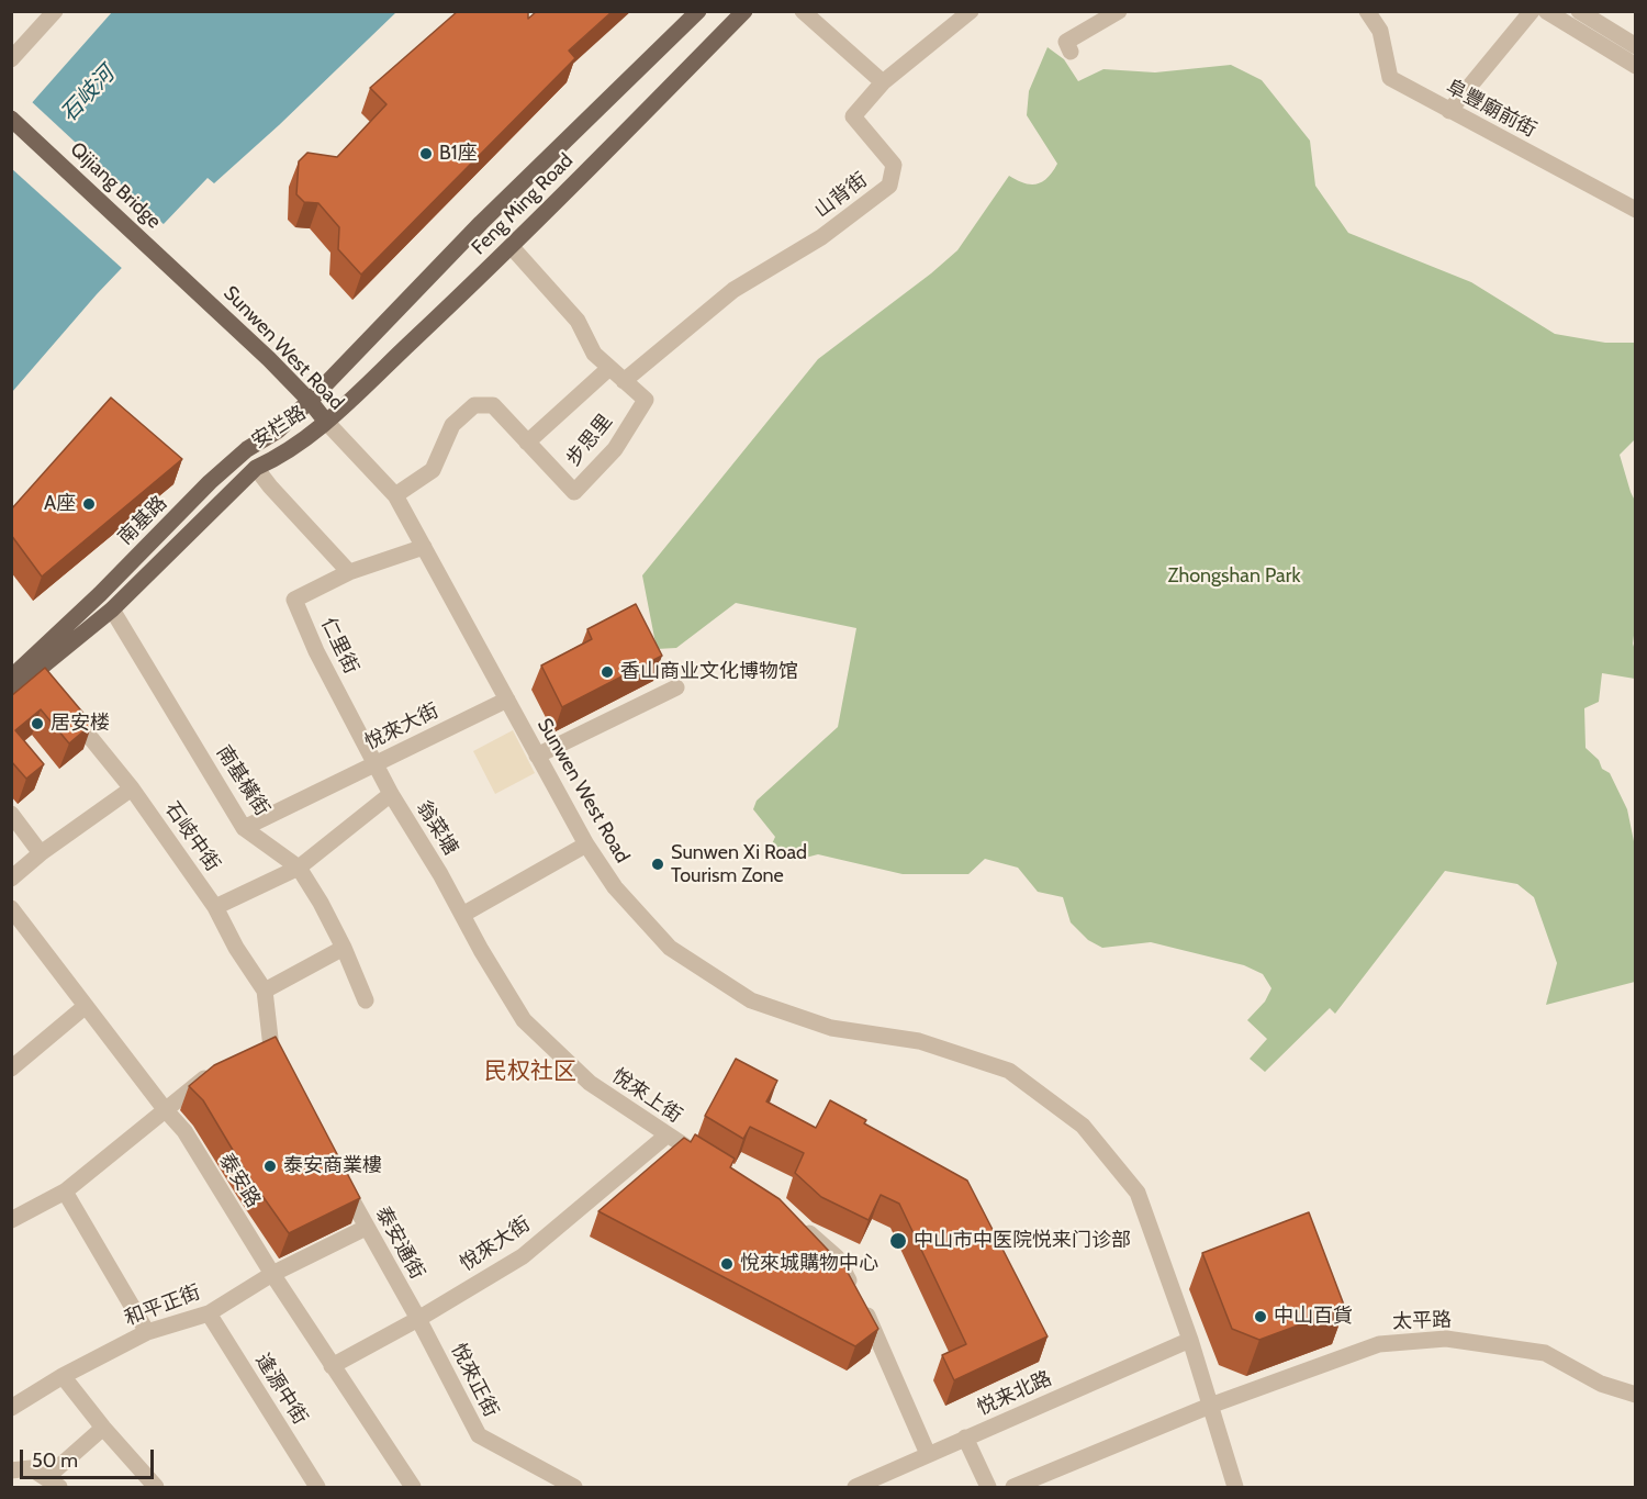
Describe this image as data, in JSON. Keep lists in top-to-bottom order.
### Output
{
  "streets": {
    "main road": [
      "Qijiang Bridge",
      "Feng Ming Road",
      "Sunwen West Road",
      "安栏路",
      "南基路"
    ],
    "street": [
      "阜豐廟前街",
      "山背街",
      "步思里",
      "仁里街",
      "悅來大街",
      "南基橫街",
      "翁菜塘",
      "石岐中街",
      "悅來上街",
      "泰安路",
      "泰安通街",
      "和平正街",
      "太平路",
      "悅來正街",
      "逢源中街",
      "悦来北路"
    ]
  },
  "crossings": [
    ["Qijiang Bridge", "Sunwen West Road"],
    ["山背街", "步思里"],
    ["Feng Ming Road", "Sunwen West Road"],
    ["Feng Ming Road", "安栏路"],
    ["Feng Ming Road", "步思里"],
    ["Feng Ming Road", "南基路"],
    ["Sunwen West Road", "安栏路"],
    ["Sunwen West Road", "步思里"],
    ["Sunwen West Road", "南基路"],
    ["Sunwen West Road", "仁里街"],
    ["Sunwen West Road", "悅來大街"],
    ["Sunwen West Road", "太平路"],
    ["Sunwen West Road", "悦来北路"],
    ["安栏路", "南基路"],
    ["南基路", "南基橫街"],
    ["仁里街", "悅來大街"],
    ["仁里街", "翁菜塘"],
    ["悅來大街", "南基橫街"],
    ["悅來大街", "翁菜塘"],
    ["悅來大街", "悅來上街"],
    ["悅來大街", "泰安路"],
    ["悅來大街", "泰安通街"],
    ["悅來大街", "悅來正街"],
    ["翁菜塘", "悅來上街"],
    ["泰安路", "和平正街"],
    ["泰安通街", "和平正街"],
    ["泰安通街", "悅來正街"],
    ["和平正街", "逢源中街"]
  ],
  "districts": ["民权社区"],
  "water": ["石岐河"],
  "parks": ["Zhongshan Park"],
  "places": [
    "B1座",
    "A座",
    "香山商业文化博物馆",
    "居安楼",
    "Sunwen Xi Road Tourism Zone",
    "泰安商業樓",
    "中山市中医院悦来门诊部",
    "悅來城購物中心",
    "中山百貨"
  ],
  "scale_bar": "50 m"
}
